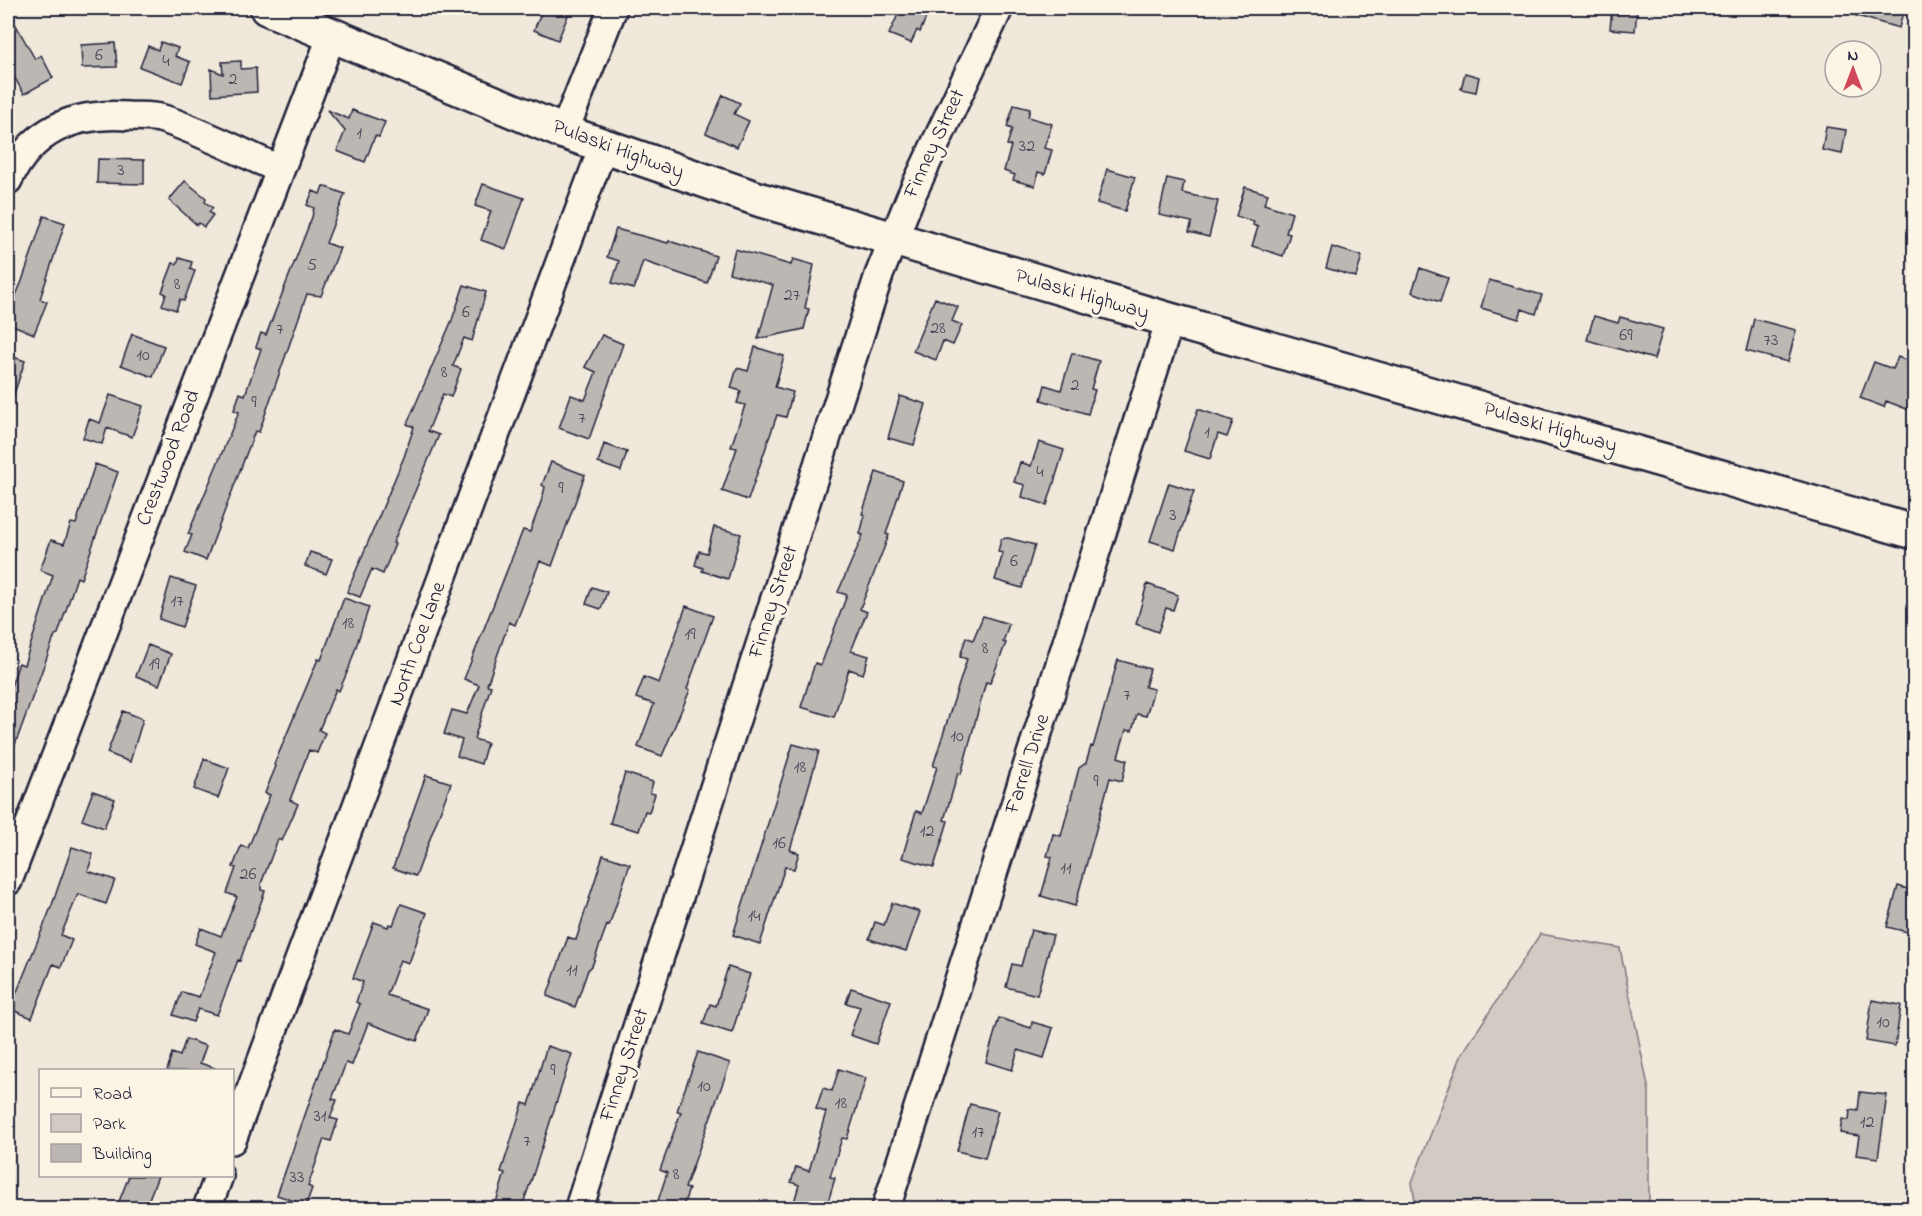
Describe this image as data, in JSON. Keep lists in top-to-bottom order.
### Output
{
  "streets": {
    "main road": ["Pulaski Highway"],
    "street": [
      "Finney Street",
      "Crestwood Road",
      "North Coe Lane",
      "Farrell Drive"
    ]
  },
  "crossings": [
    ["Finney Street", "Pulaski Highway"],
    ["Pulaski Highway", "Crestwood Road"],
    ["Pulaski Highway", "North Coe Lane"],
    ["Pulaski Highway", "Farrell Drive"]
  ],
  "house_numbers": [
    "6",
    "4",
    "2",
    "1",
    "32",
    "3",
    "5",
    "8",
    "27",
    "6",
    "28",
    "7",
    "69",
    "73",
    "10",
    "8",
    "2",
    "9",
    "7",
    "1",
    "4",
    "9",
    "3",
    "6",
    "17",
    "18",
    "19",
    "8",
    "19",
    "7",
    "10",
    "18",
    "9",
    "12",
    "16",
    "11",
    "26",
    "14",
    "11",
    "10",
    "9",
    "10",
    "18",
    "31",
    "12",
    "17",
    "7",
    "8",
    "33"
  ],
  "legend": ["Road", "Park", "Building"],
  "north": "top"
}
